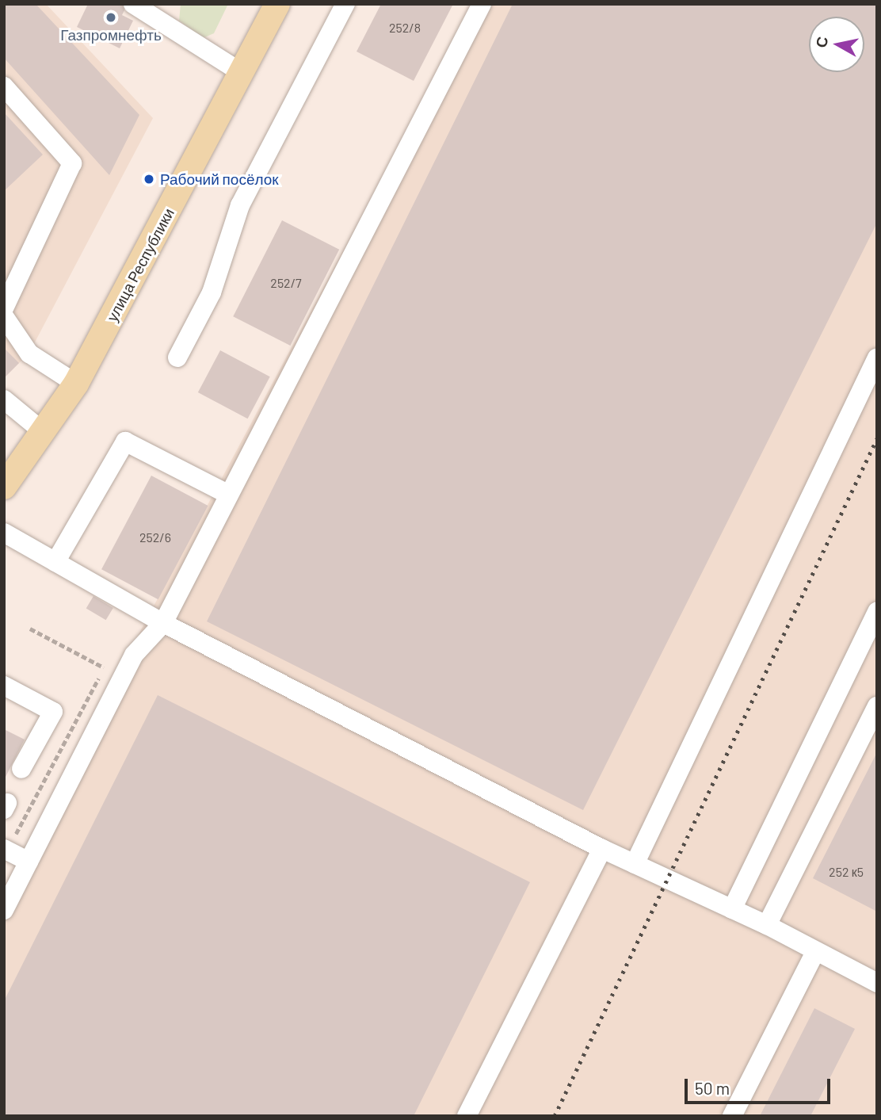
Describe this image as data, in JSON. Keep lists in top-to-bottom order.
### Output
{
  "streets": {
    "main road": ["улица Республики"]
  },
  "places": ["Газпромнефть", "Рабочий посёлок"],
  "house_numbers": [
    "252/8",
    "252/7",
    "252/6",
    "252 к5"
  ],
  "scale_bar": "50 m",
  "north": "left"
}
